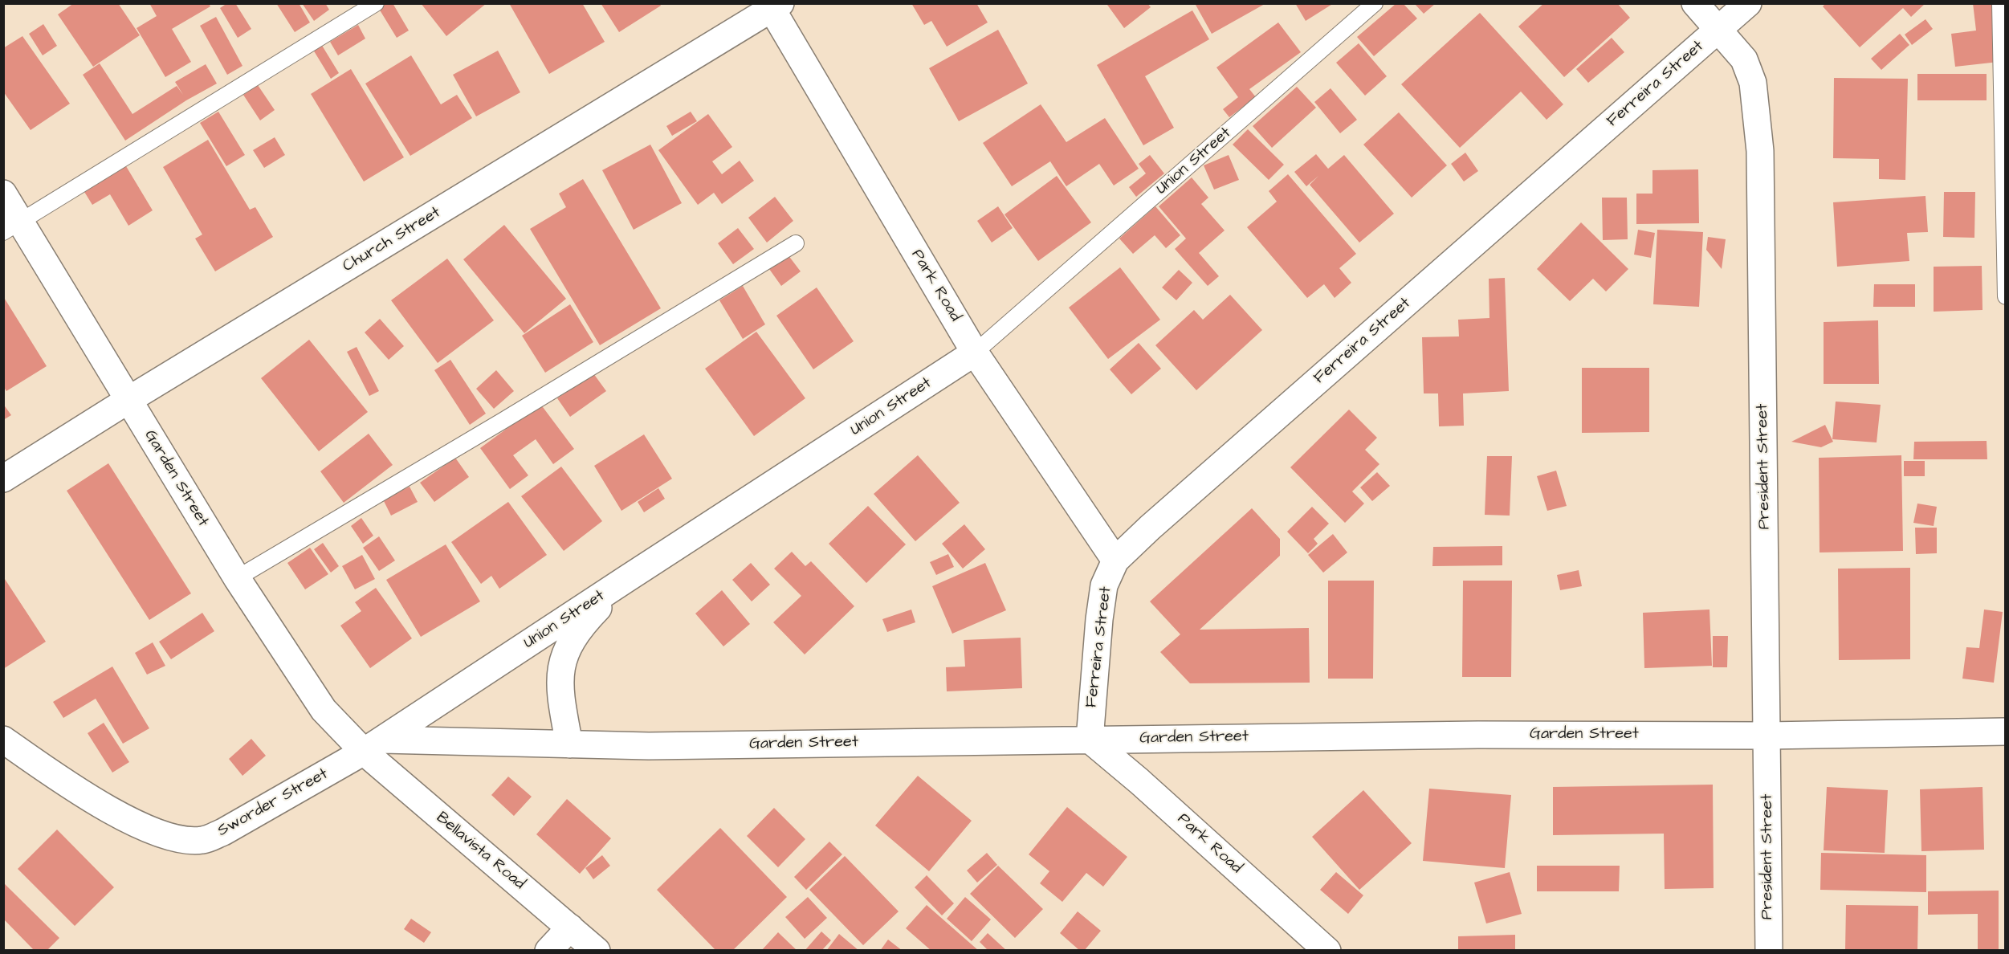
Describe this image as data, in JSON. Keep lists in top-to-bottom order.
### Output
{
  "streets": {
    "street": [
      "Ferreira Street",
      "Union Street",
      "Church Street",
      "Park Road",
      "President Street",
      "Garden Street",
      "Sworder Street",
      "Bellavista Road"
    ]
  },
  "crossings": [
    ["Ferreira Street", "Park Road"],
    ["Ferreira Street", "President Street"],
    ["Ferreira Street", "Garden Street"],
    ["Union Street", "Park Road"],
    ["Union Street", "Garden Street"],
    ["Union Street", "Sworder Street"],
    ["Union Street", "Bellavista Road"],
    ["Church Street", "Park Road"],
    ["Church Street", "Garden Street"],
    ["Park Road", "Garden Street"],
    ["President Street", "Garden Street"],
    ["Garden Street", "Sworder Street"],
    ["Garden Street", "Bellavista Road"],
    ["Sworder Street", "Bellavista Road"]
  ]
}
